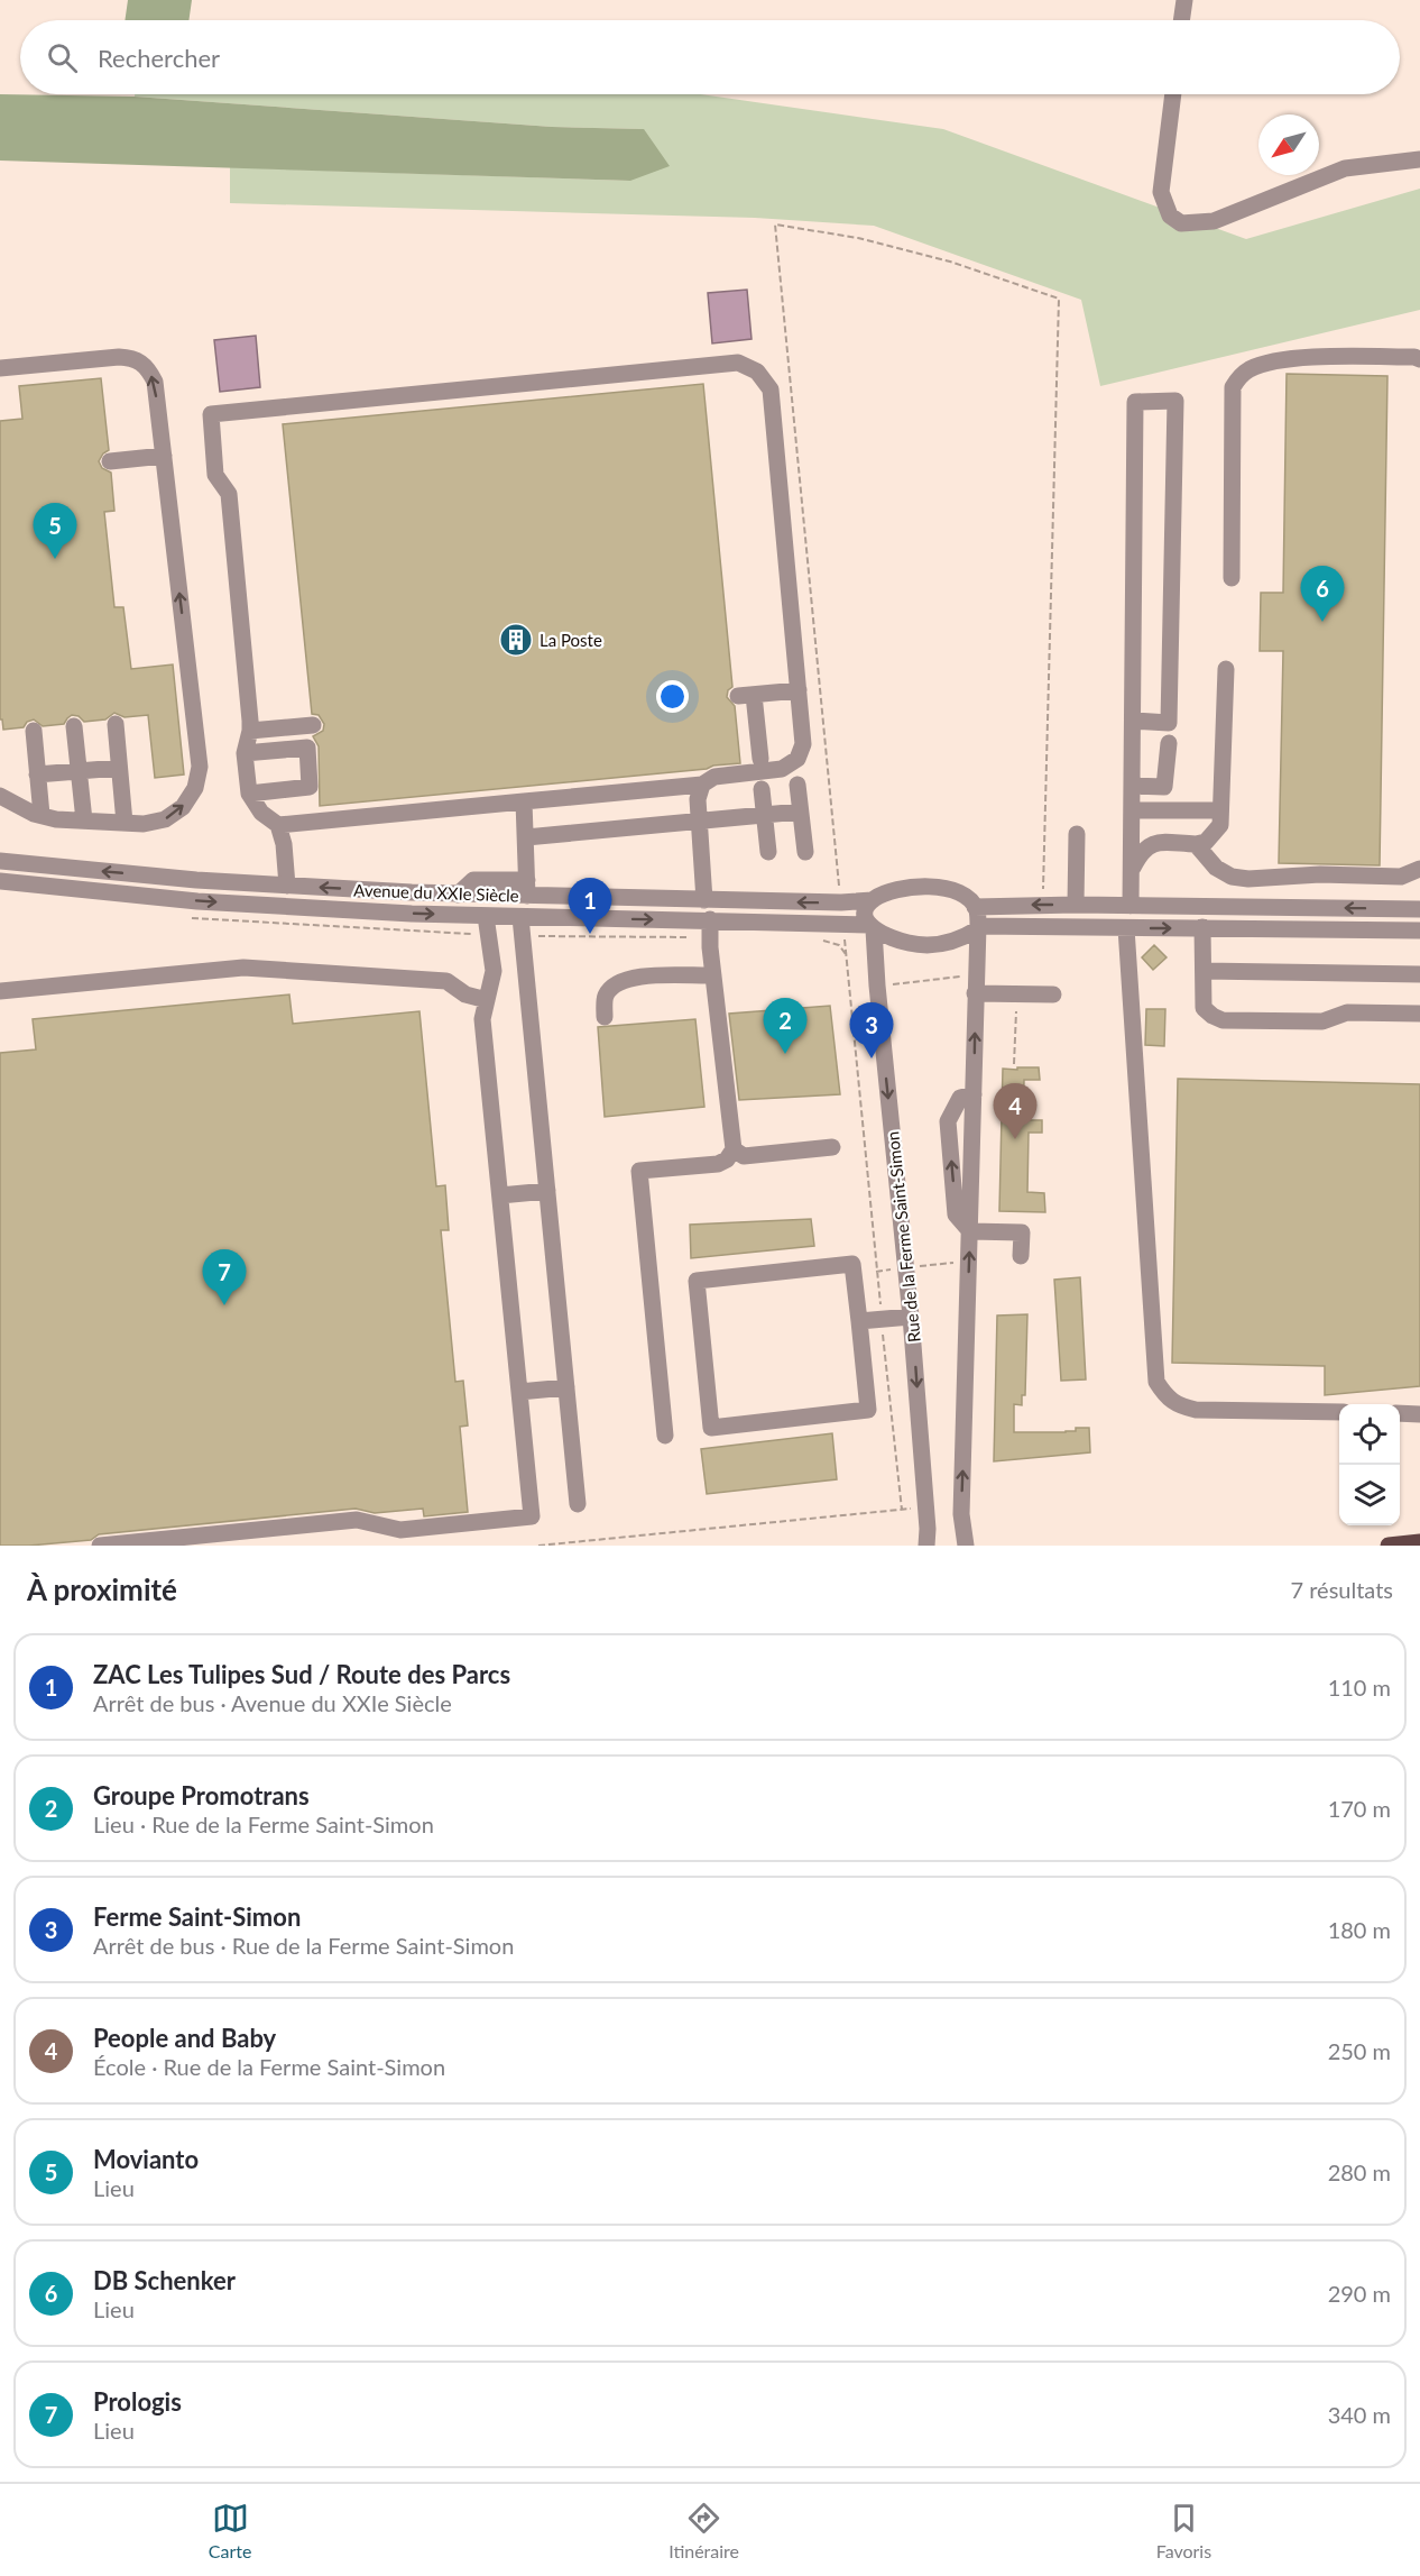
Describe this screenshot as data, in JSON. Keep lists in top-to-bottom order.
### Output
{
  "streets": {
    "street": ["Avenue du XXIe Siècle", "Rue de la Ferme Saint-Simon"]
  },
  "crossings": [
    ["Avenue du XXIe Siècle", "Rue de la Ferme Saint-Simon"]
  ],
  "places": {
    "building": ["La Poste"]
  },
  "north": "bottom left",
  "page": {
    "search": "Rechercher",
    "pins": [
      "5",
      "6",
      "1",
      "2",
      "3",
      "4",
      "7"
    ],
    "heading": ["À proximité", "7 résultats"],
    "list": [
      {
        "mark": "1",
        "name": "ZAC Les Tulipes Sud / Route des Parcs",
        "note": "Arrêt de bus · Avenue du XXIe Siècle",
        "value": "110 m"
      },
      {
        "mark": "2",
        "name": "Groupe Promotrans",
        "note": "Lieu · Rue de la Ferme Saint-Simon",
        "value": "170 m"
      },
      {
        "mark": "3",
        "name": "Ferme Saint-Simon",
        "note": "Arrêt de bus · Rue de la Ferme Saint-Simon",
        "value": "180 m"
      },
      {
        "mark": "4",
        "name": "People and Baby",
        "note": "École · Rue de la Ferme Saint-Simon",
        "value": "250 m"
      },
      {
        "mark": "5",
        "name": "Movianto",
        "note": "Lieu",
        "value": "280 m"
      },
      {
        "mark": "6",
        "name": "DB Schenker",
        "note": "Lieu",
        "value": "290 m"
      },
      {
        "mark": "7",
        "name": "Prologis",
        "note": "Lieu",
        "value": "340 m"
      }
    ],
    "nav": ["Carte", "Itinéraire", "Favoris"]
  }
}
